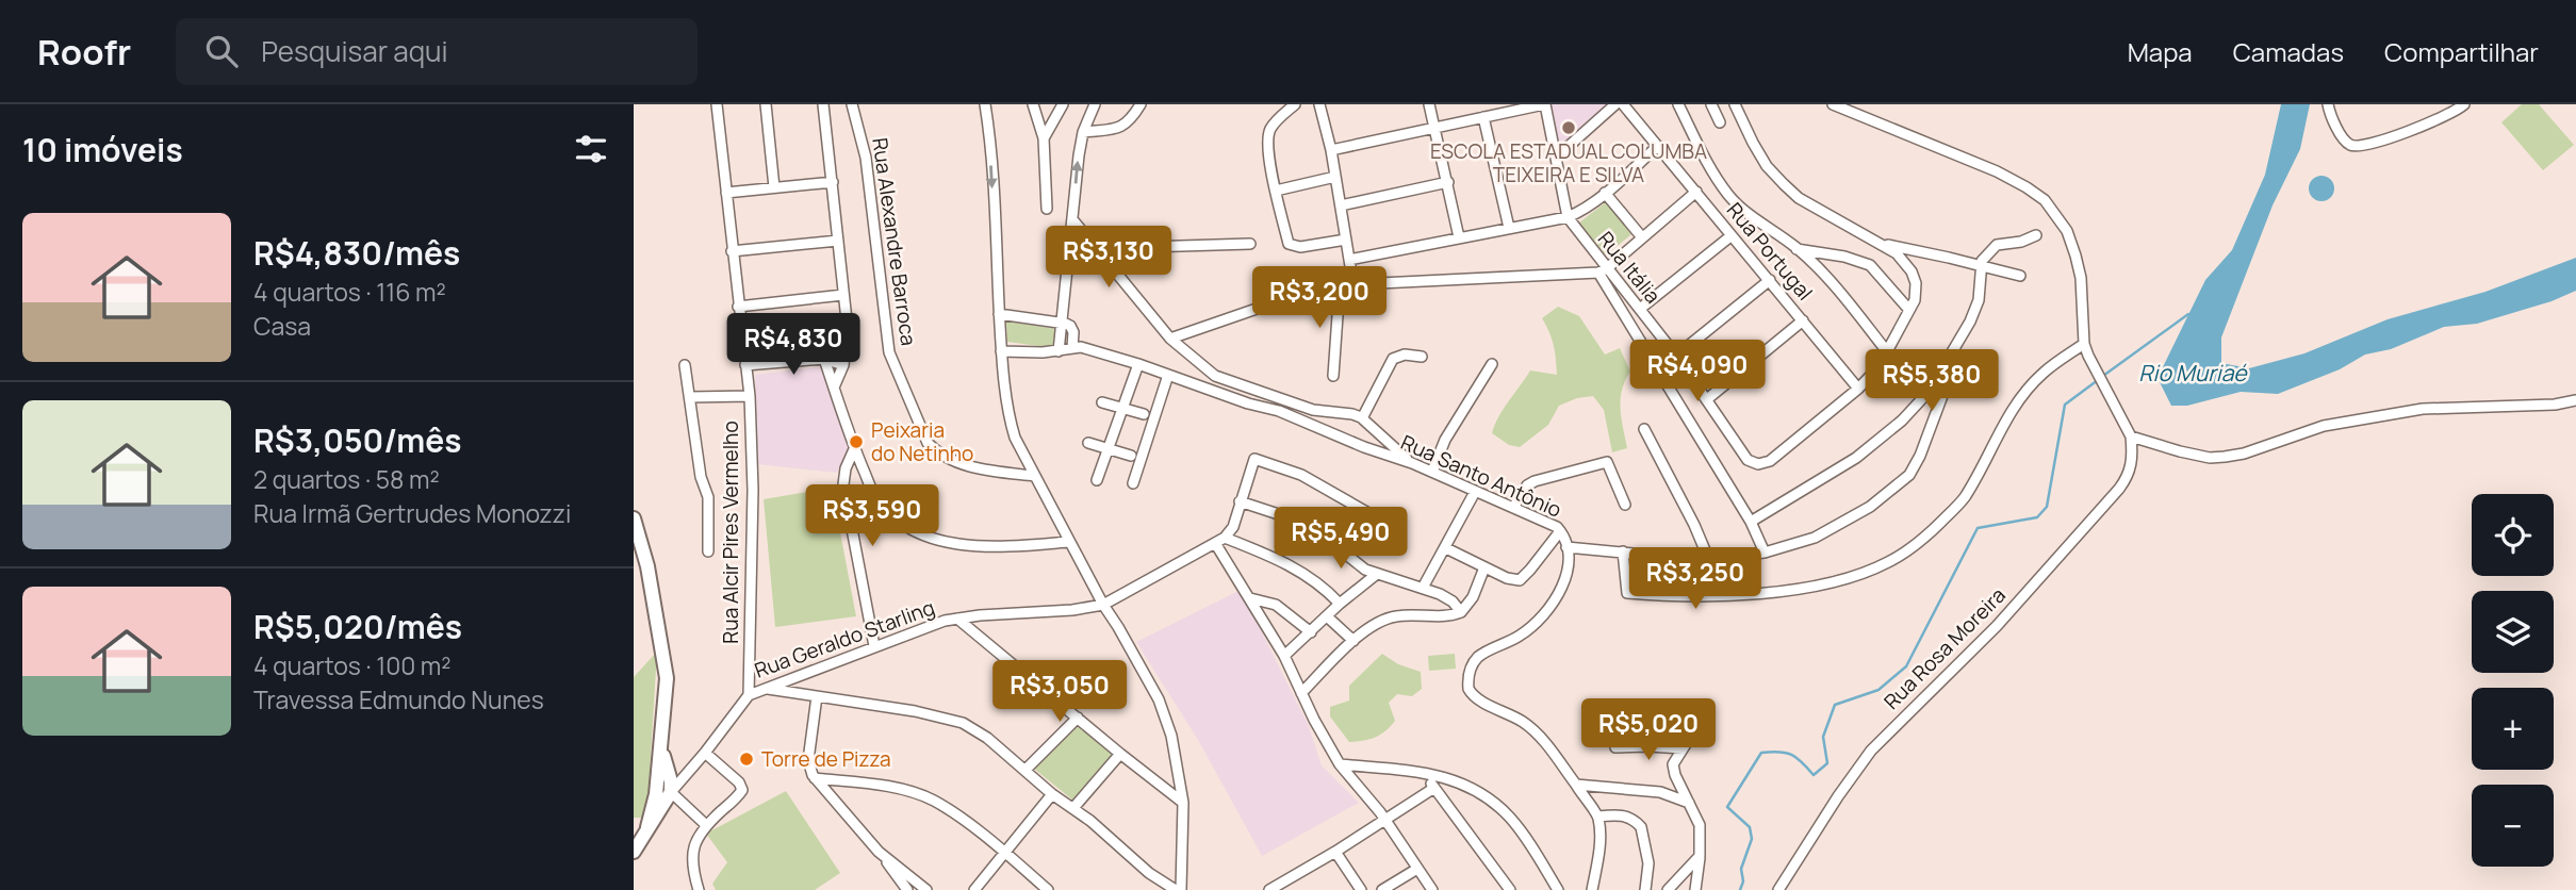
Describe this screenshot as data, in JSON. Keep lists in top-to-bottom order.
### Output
{
  "streets": {
    "street": [
      "Rua Alexandre Barroca",
      "Rua Portugal",
      "Rua Itália",
      "Rua Santo Antônio",
      "Rua Alcir Pires Vermelho",
      "Rua Geraldo Starling",
      "Rua Rosa Moreira"
    ]
  },
  "crossings": [
    ["Rua Portugal", "Rua Itália"],
    ["Rua Alcir Pires Vermelho", "Rua Geraldo Starling"]
  ],
  "water": ["Rio Muriaé"],
  "places": ["ESCOLA ESTADUAL COLUMBA TEIXEIRA E SILVA", "Peixaria do Netinho", "Torre de Pizza"],
  "page": {
    "header": "Roofr",
    "search": "Pesquisar aqui",
    "nav": ["Mapa", "Camadas", "Compartilhar"],
    "heading": "10 imóveis",
    "list": [
      {
        "name": "R$4,830/mês",
        "note": "4 quartos · 116 m² · Casa"
      },
      {
        "name": "R$3,050/mês",
        "note": "2 quartos · 58 m² · Rua Irmã Gertrudes Monozzi"
      },
      {
        "name": "R$5,020/mês",
        "note": "4 quartos · 100 m² · Travessa Edmundo Nunes"
      }
    ],
    "price": [
      "R$3,130",
      "R$3,200",
      "R$4,830",
      "R$4,090",
      "R$5,380",
      "R$3,590",
      "R$5,490",
      "R$3,250",
      "R$3,050",
      "R$5,020"
    ],
    "map_buttons": ["+", "−"]
  }
}
